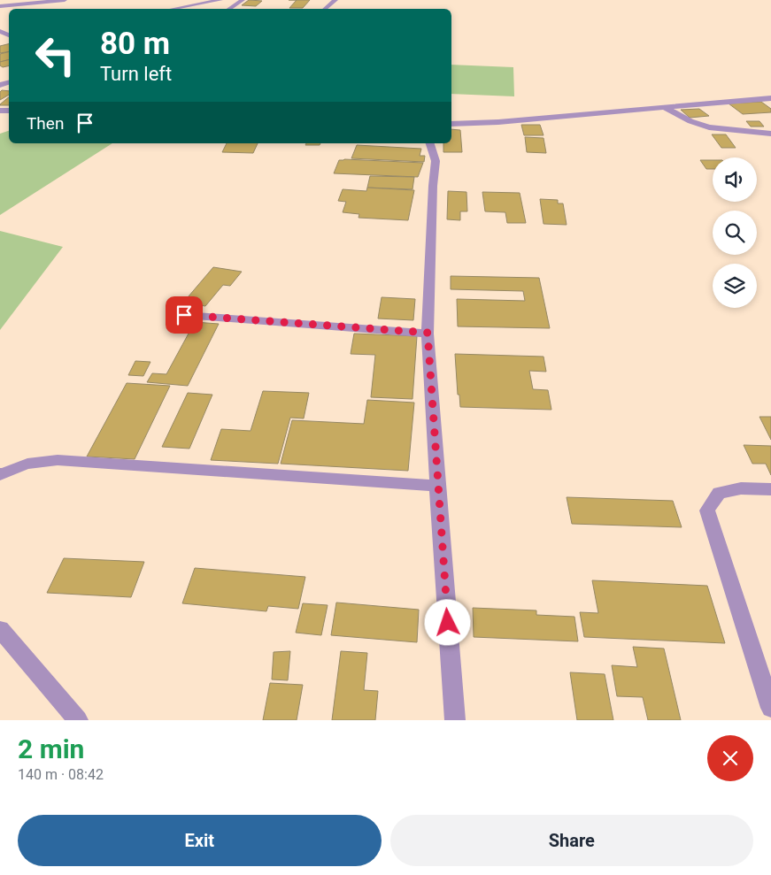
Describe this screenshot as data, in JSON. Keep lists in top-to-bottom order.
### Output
{
  "page": {
    "turn": ["80 m", "Turn left"],
    "then": "Then",
    "heading": ["2 min", "140 m · 08:42"],
    "buttons": ["Exit", "Share"]
  }
}
